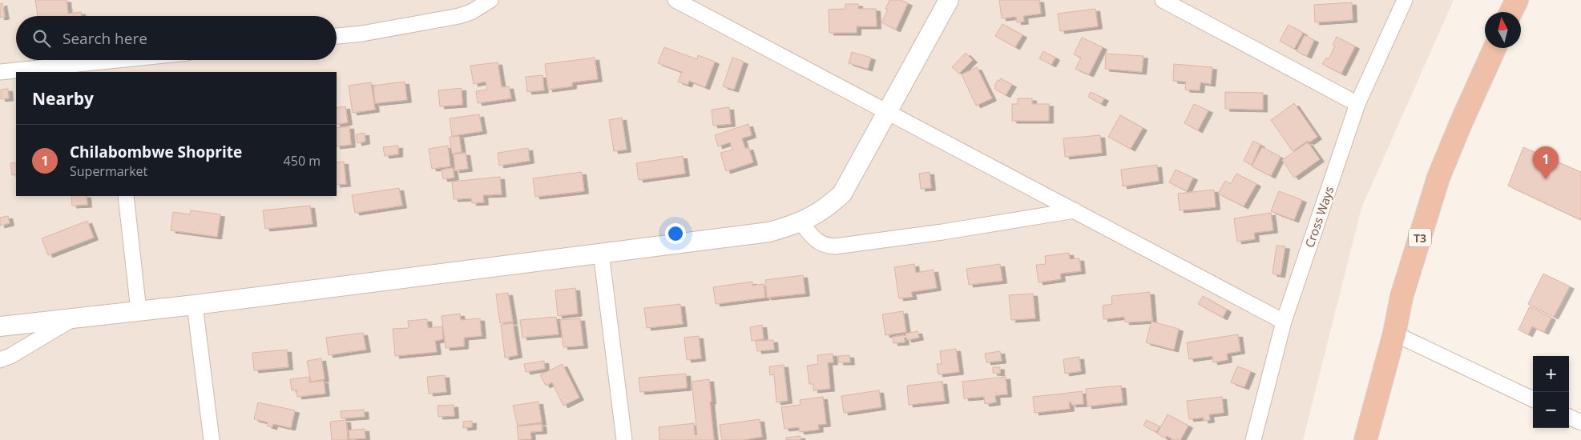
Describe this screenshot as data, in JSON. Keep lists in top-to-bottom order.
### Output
{
  "streets": {
    "highway": ["T3"],
    "street": ["Cross Ways"]
  },
  "north": "top",
  "page": {
    "search": "Search here",
    "heading": "Nearby",
    "list": [
      {
        "mark": "1",
        "name": "Chilabombwe Shoprite",
        "note": "Supermarket",
        "value": "450 m"
      }
    ],
    "pins": "1",
    "map_buttons": ["+", "−"]
  }
}
